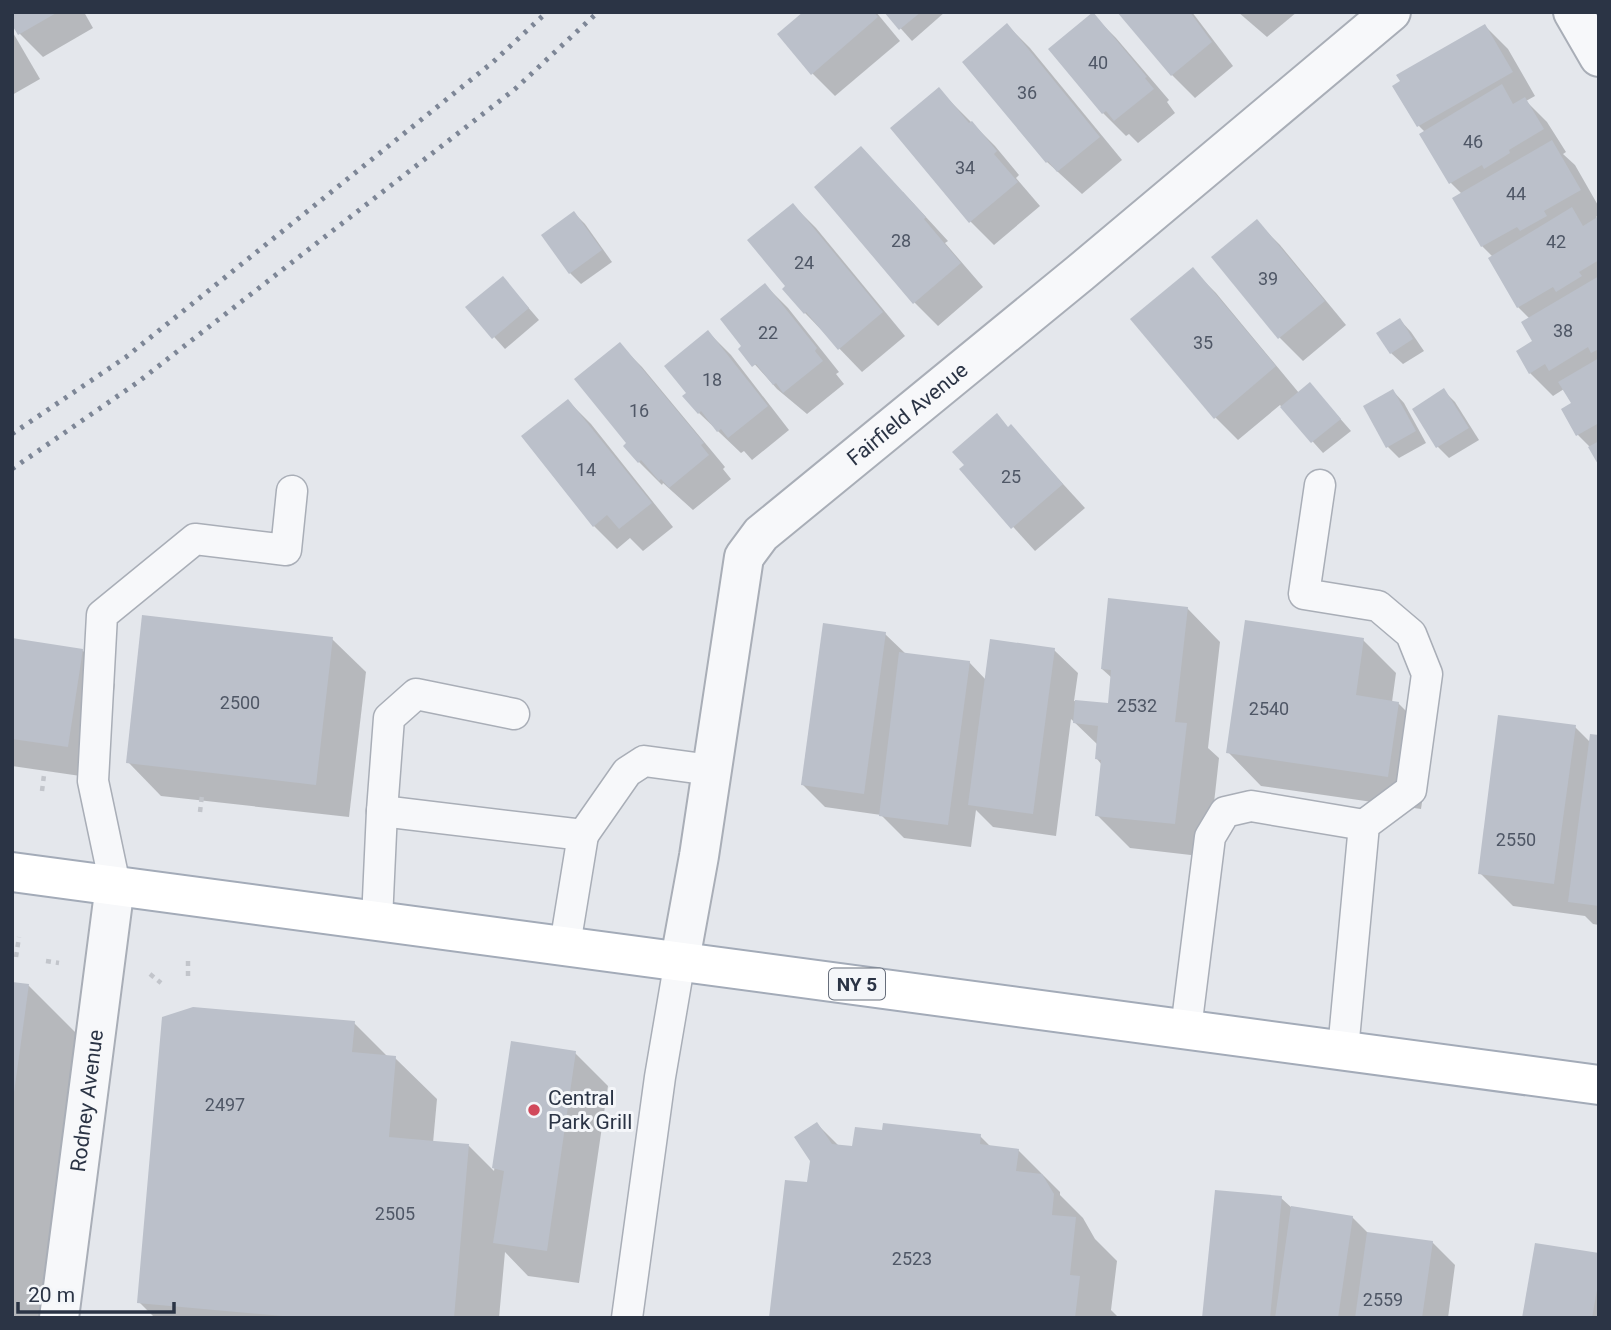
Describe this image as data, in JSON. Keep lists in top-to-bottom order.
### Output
{
  "streets": {
    "main road": ["NY 5"],
    "street": ["Fairfield Avenue", "Rodney Avenue"]
  },
  "crossings": [
    ["Fairfield Avenue", "NY 5"],
    ["NY 5", "Rodney Avenue"]
  ],
  "places": ["Central Park Grill"],
  "house_numbers": [
    "40",
    "36",
    "46",
    "34",
    "44",
    "28",
    "42",
    "24",
    "39",
    "38",
    "22",
    "35",
    "18",
    "16",
    "14",
    "25",
    "2500",
    "2532",
    "2540",
    "2550",
    "2497",
    "2505",
    "2523",
    "2559"
  ],
  "scale_bar": "20 m"
}
